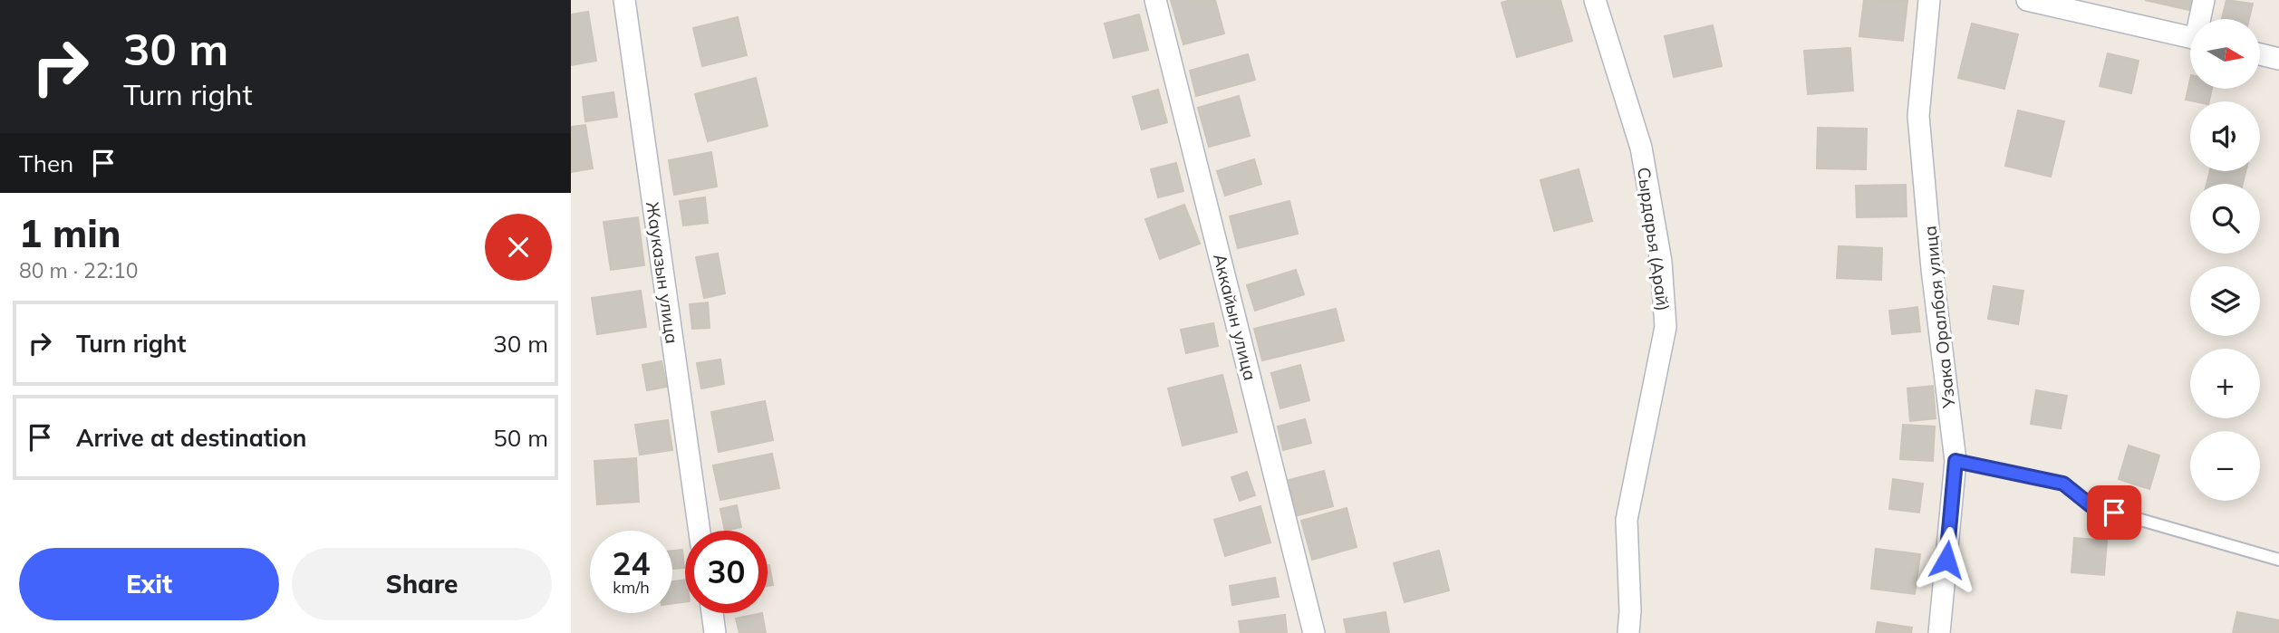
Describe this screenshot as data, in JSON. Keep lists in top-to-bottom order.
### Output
{
  "streets": {
    "street": [
      "Сырдарья (Арай)",
      "Жауказын улица",
      "Аккайын улица",
      "Узака Оралбая улица"
    ]
  },
  "north": "right",
  "page": {
    "turn": ["30 m", "Turn right"],
    "map_buttons": ["+", "−"],
    "then": "Then",
    "heading": ["1 min", "80 m · 22:10"],
    "list": [
      {
        "name": "Turn right",
        "value": "30 m"
      },
      {
        "name": "Arrive at destination",
        "value": "50 m"
      }
    ],
    "speed": "24 km/h",
    "limit": "30",
    "buttons": ["Exit", "Share"]
  }
}
